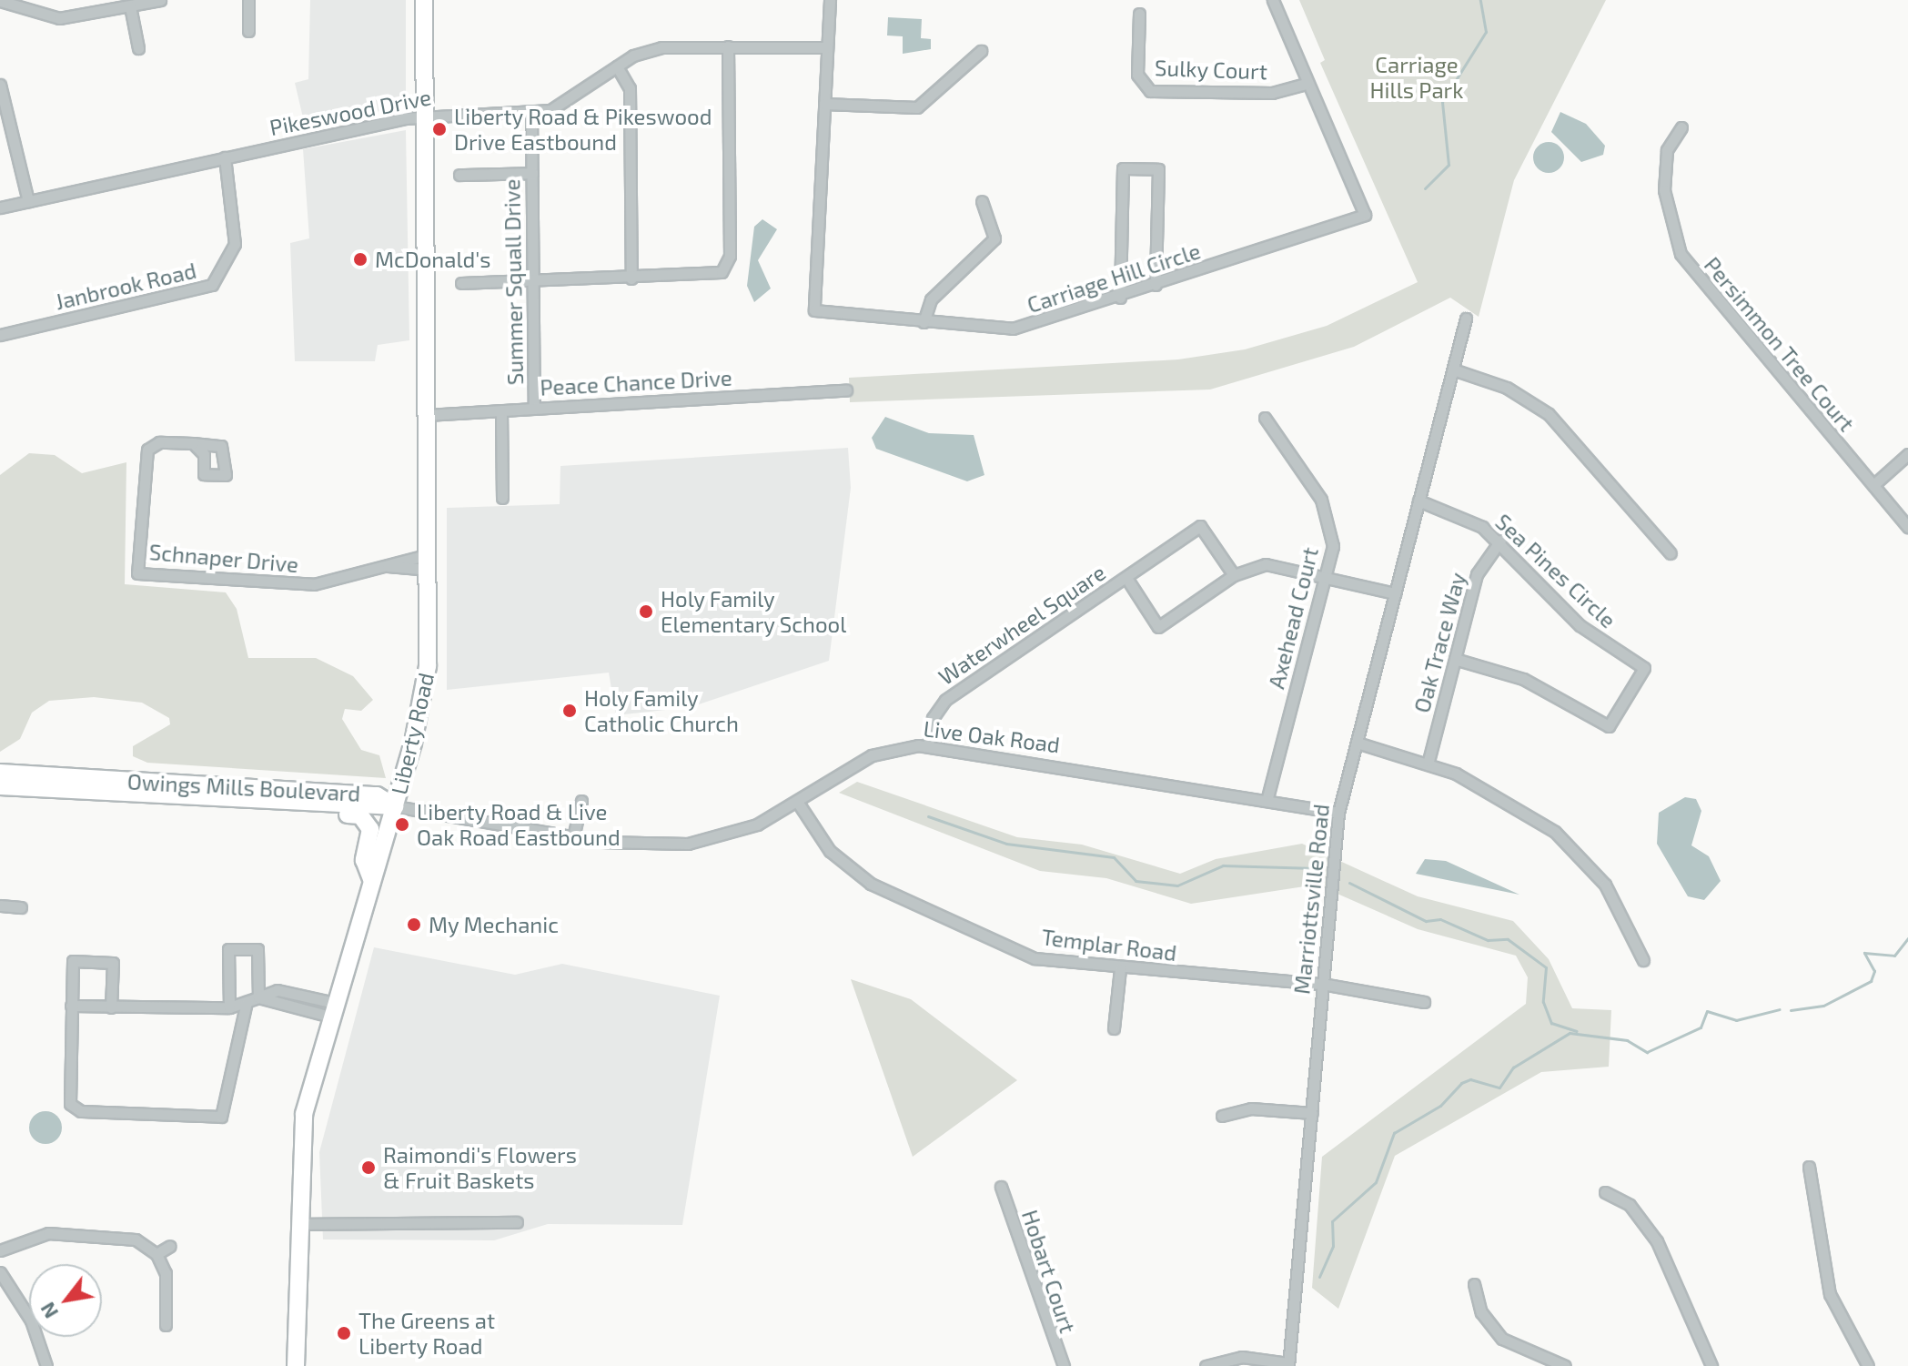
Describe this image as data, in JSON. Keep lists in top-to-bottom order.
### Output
{
  "streets": {
    "main road": ["Liberty Road", "Owings Mills Boulevard"],
    "street": [
      "Sulky Court",
      "Pikeswood Drive",
      "Carriage Hill Circle",
      "Summer Squall Drive",
      "Janbrook Road",
      "Persimmon Tree Court",
      "Peace Chance Drive",
      "Schnaper Drive",
      "Sea Pines Circle",
      "Axehead Court",
      "Waterwheel Square",
      "Oak Trace Way",
      "Live Oak Road",
      "Marriottsville Road",
      "Templar Road",
      "Hobart Court"
    ]
  },
  "crossings": [
    ["Sulky Court", "Carriage Hill Circle"],
    ["Pikeswood Drive", "Carriage Hill Circle"],
    ["Pikeswood Drive", "Summer Squall Drive"],
    ["Pikeswood Drive", "Janbrook Road"],
    ["Pikeswood Drive", "Liberty Road"],
    ["Summer Squall Drive", "Peace Chance Drive"],
    ["Peace Chance Drive", "Liberty Road"],
    ["Schnaper Drive", "Liberty Road"],
    ["Sea Pines Circle", "Oak Trace Way"],
    ["Sea Pines Circle", "Marriottsville Road"],
    ["Axehead Court", "Waterwheel Square"],
    ["Axehead Court", "Live Oak Road"],
    ["Waterwheel Square", "Live Oak Road"],
    ["Waterwheel Square", "Marriottsville Road"],
    ["Liberty Road", "Live Oak Road"],
    ["Liberty Road", "Owings Mills Boulevard"],
    ["Live Oak Road", "Owings Mills Boulevard"],
    ["Live Oak Road", "Marriottsville Road"],
    ["Live Oak Road", "Templar Road"],
    ["Marriottsville Road", "Templar Road"]
  ],
  "parks": ["Carriage Hills Park"],
  "places": [
    "Liberty Road & Pikeswood Drive Eastbound",
    "McDonald's",
    "Holy Family Elementary School",
    "Holy Family Catholic Church",
    "Liberty Road & Live Oak Road Eastbound",
    "My Mechanic",
    "Raimondi's Flowers & Fruit Baskets",
    "The Greens at Liberty Road"
  ],
  "north": "bottom left"
}
